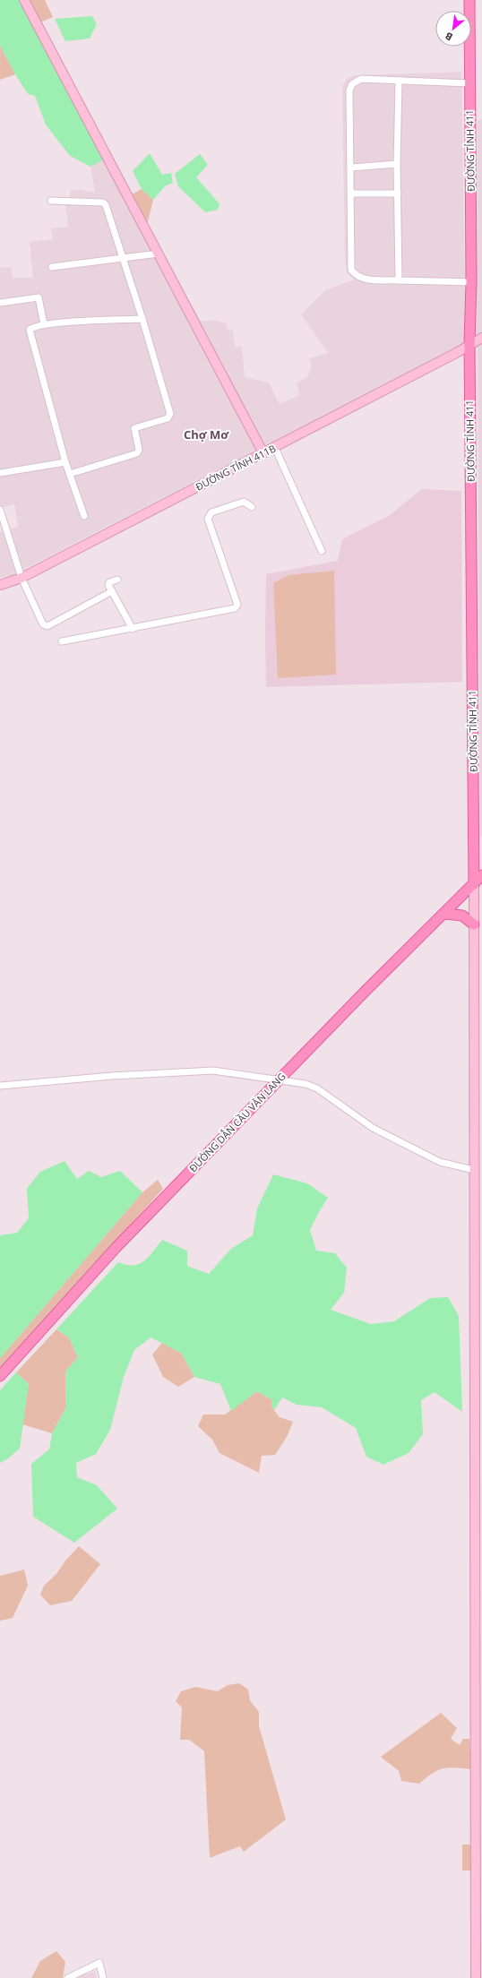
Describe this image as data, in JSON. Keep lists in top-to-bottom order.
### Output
{
  "streets": {
    "main road": ["ĐƯỜNG TỈNH 411", "ĐƯỜNG TỈNH 411B", "ĐƯỜNG DẪN CẦU VĂN LANG"]
  },
  "crossings": [
    ["ĐƯỜNG TỈNH 411", "ĐƯỜNG TỈNH 411B"],
    ["ĐƯỜNG TỈNH 411", "ĐƯỜNG DẪN CẦU VĂN LANG"]
  ],
  "districts": ["Chợ Mơ"],
  "north": "bottom left"
}
